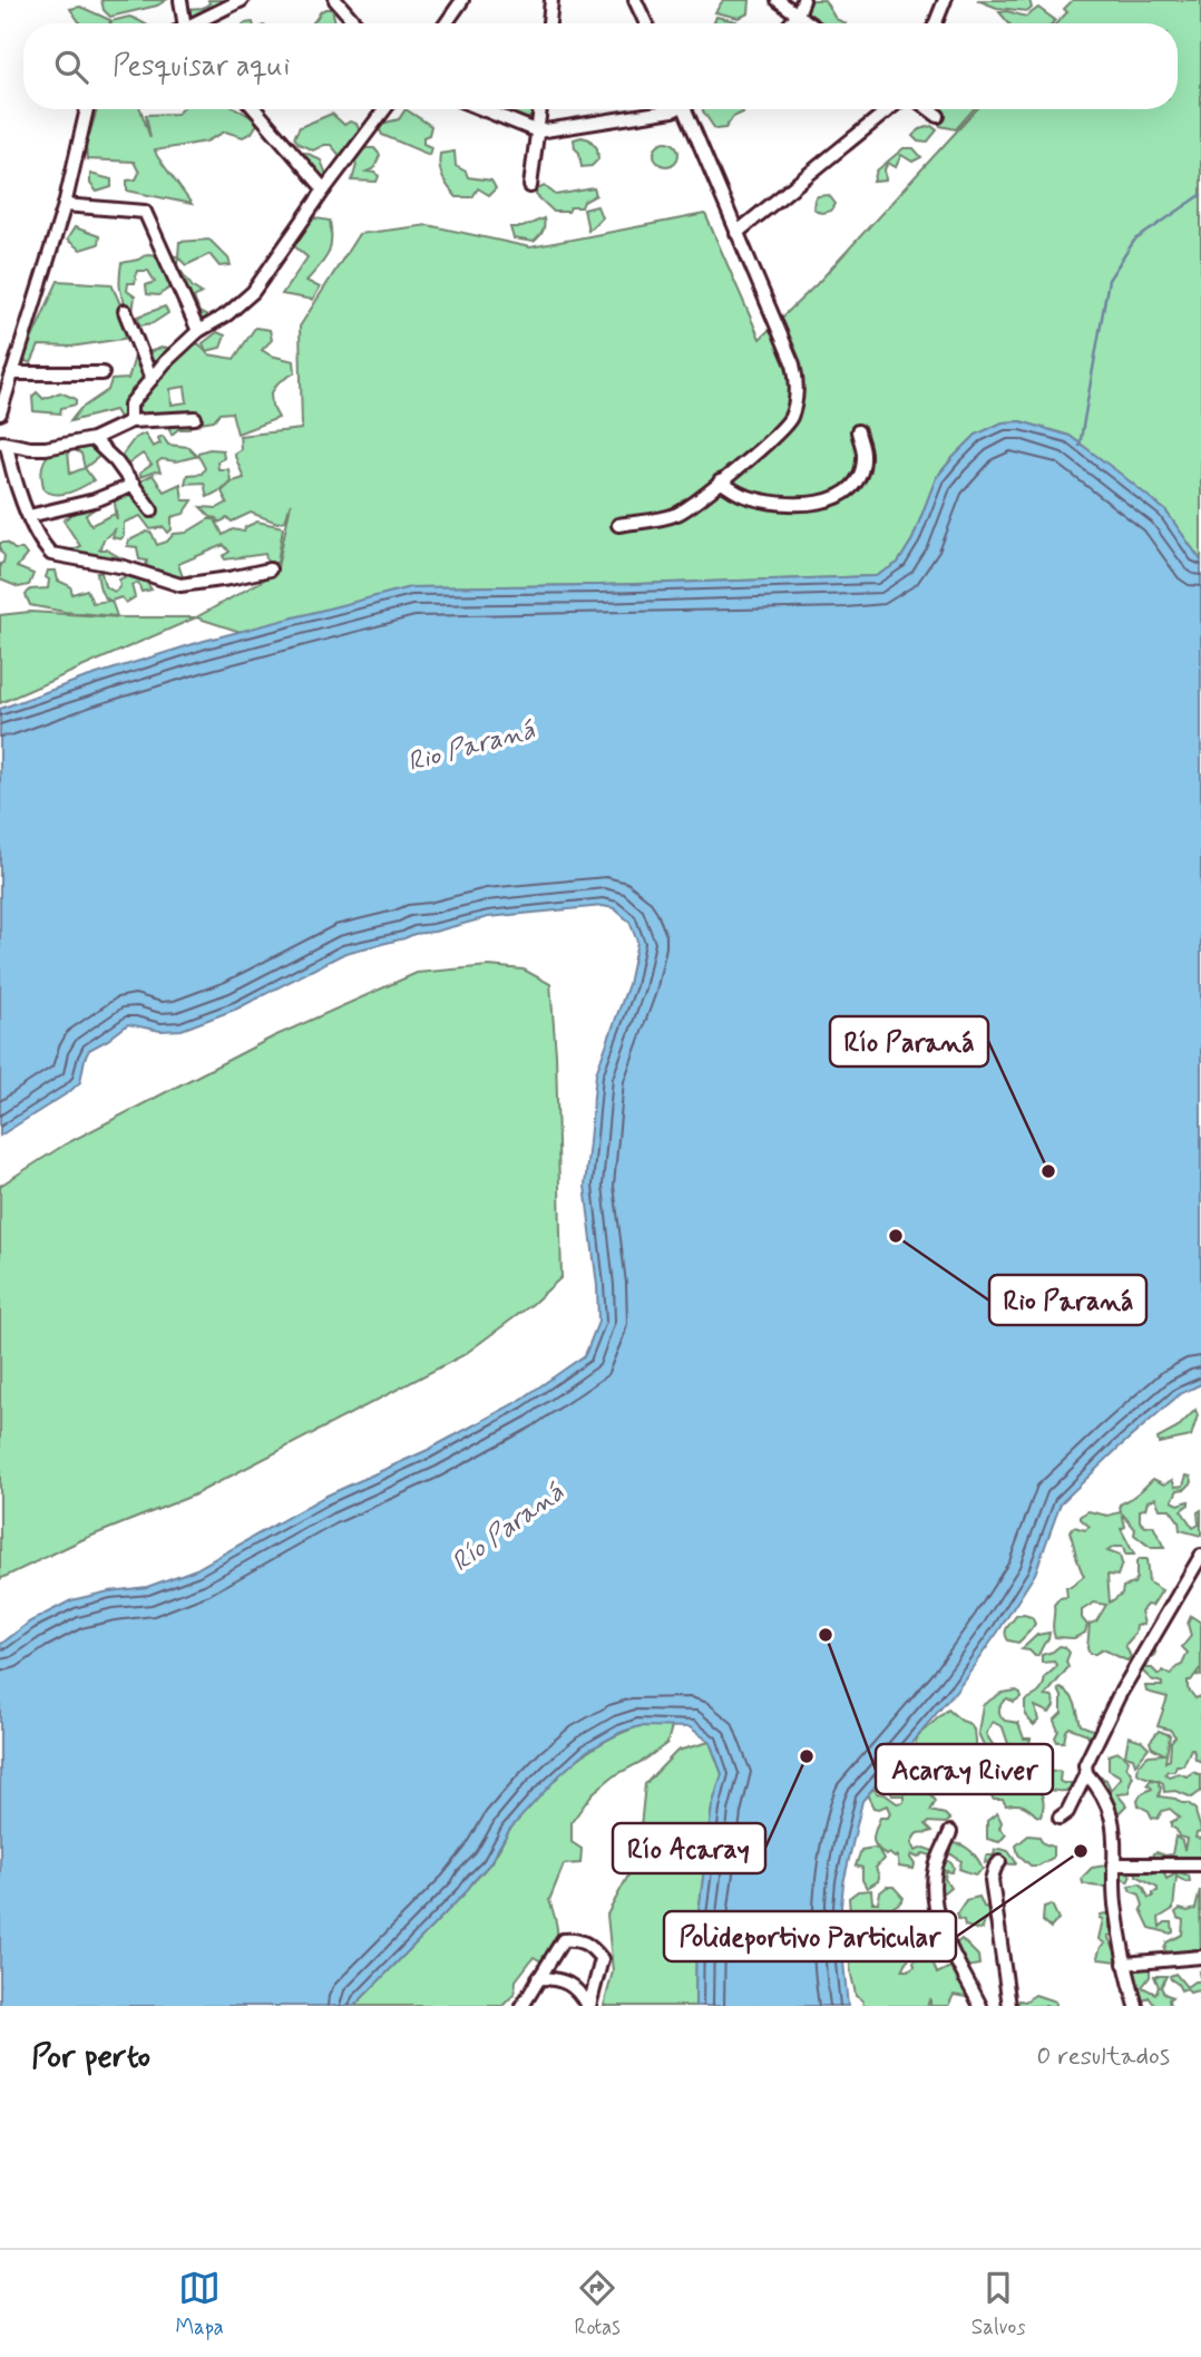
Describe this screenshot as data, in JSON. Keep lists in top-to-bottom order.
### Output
{
  "water": ["Rio Paraná", "Río Paraná"],
  "places": [
    "Río Paraná",
    "Rio Paraná",
    "Acaray River",
    "Río Acaray",
    "Polideportivo Particular"
  ],
  "page": {
    "search": "Pesquisar aqui",
    "heading": ["Por perto", "0 resultados"],
    "nav": ["Mapa", "Rotas", "Salvos"]
  }
}
